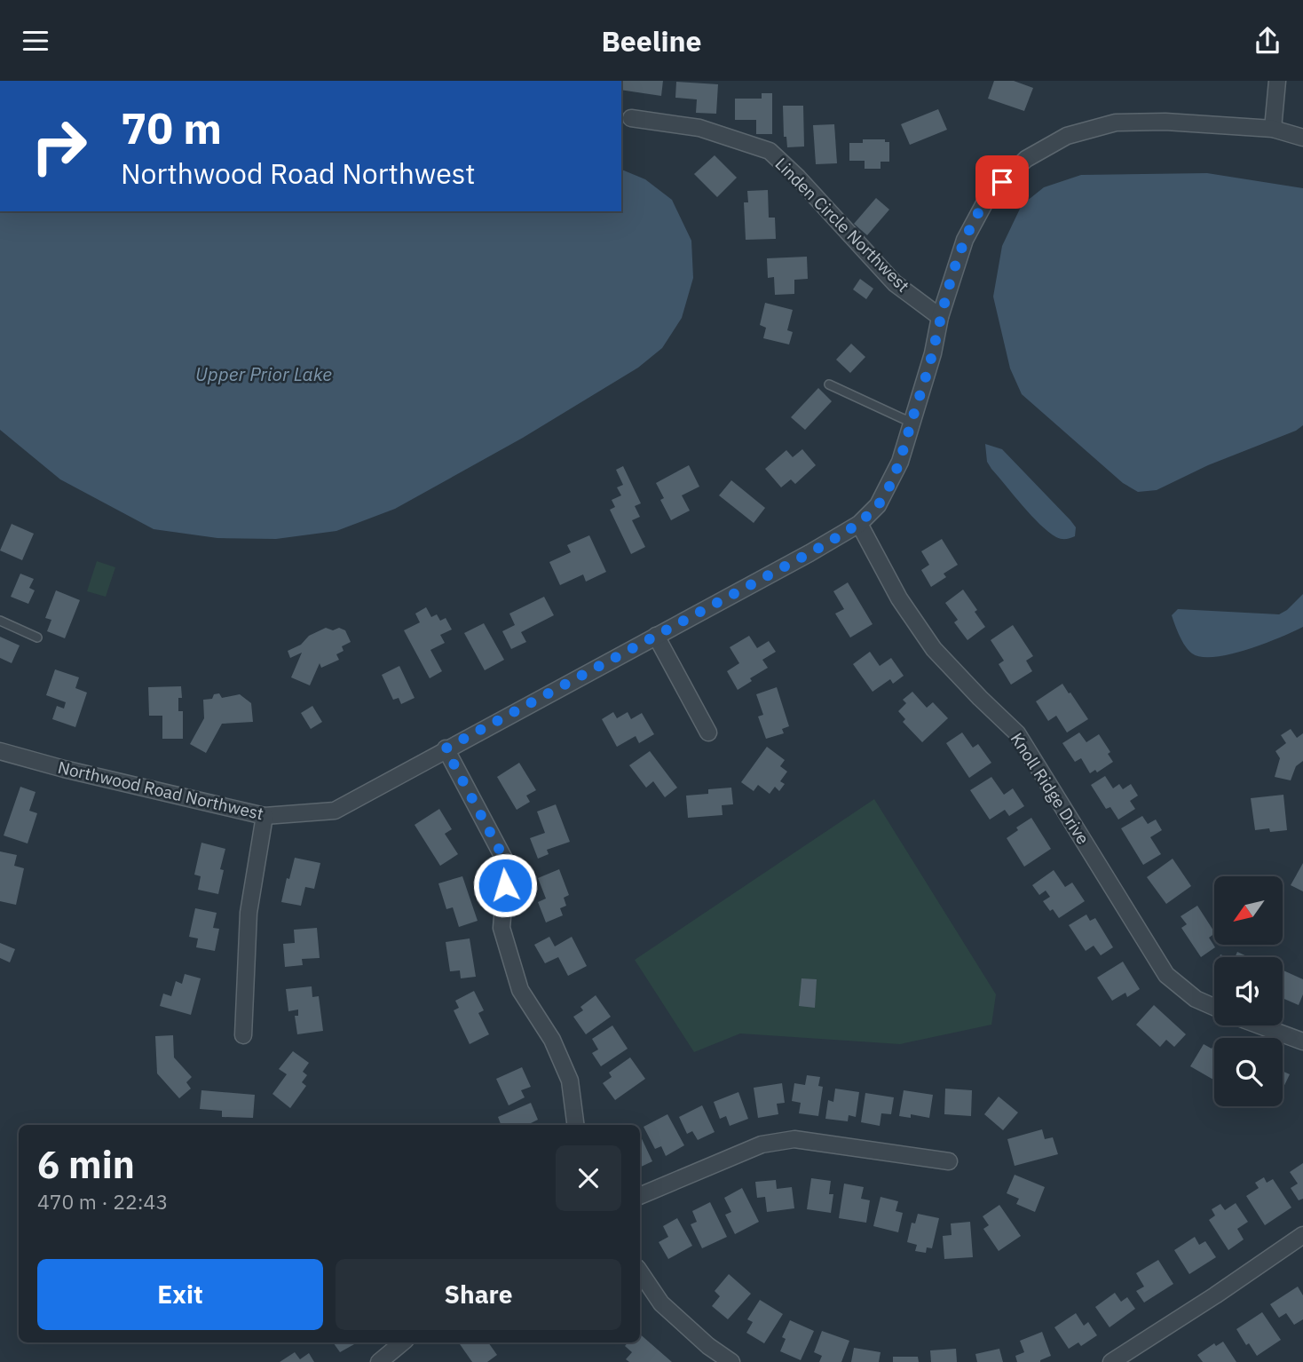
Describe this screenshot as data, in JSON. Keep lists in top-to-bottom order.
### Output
{
  "streets": {
    "street": ["Linden Circle Northwest", "Knoll Ridge Drive", "Northwood Road Northwest"]
  },
  "crossings": [
    ["Linden Circle Northwest", "Northwood Road Northwest"],
    ["Knoll Ridge Drive", "Northwood Road Northwest"]
  ],
  "water": ["Upper Prior Lake"],
  "north": "bottom left",
  "page": {
    "header": "Beeline",
    "turn": ["70 m", "Northwood Road Northwest"],
    "heading": ["6 min", "470 m · 22:43"],
    "buttons": ["Exit", "Share"]
  }
}
